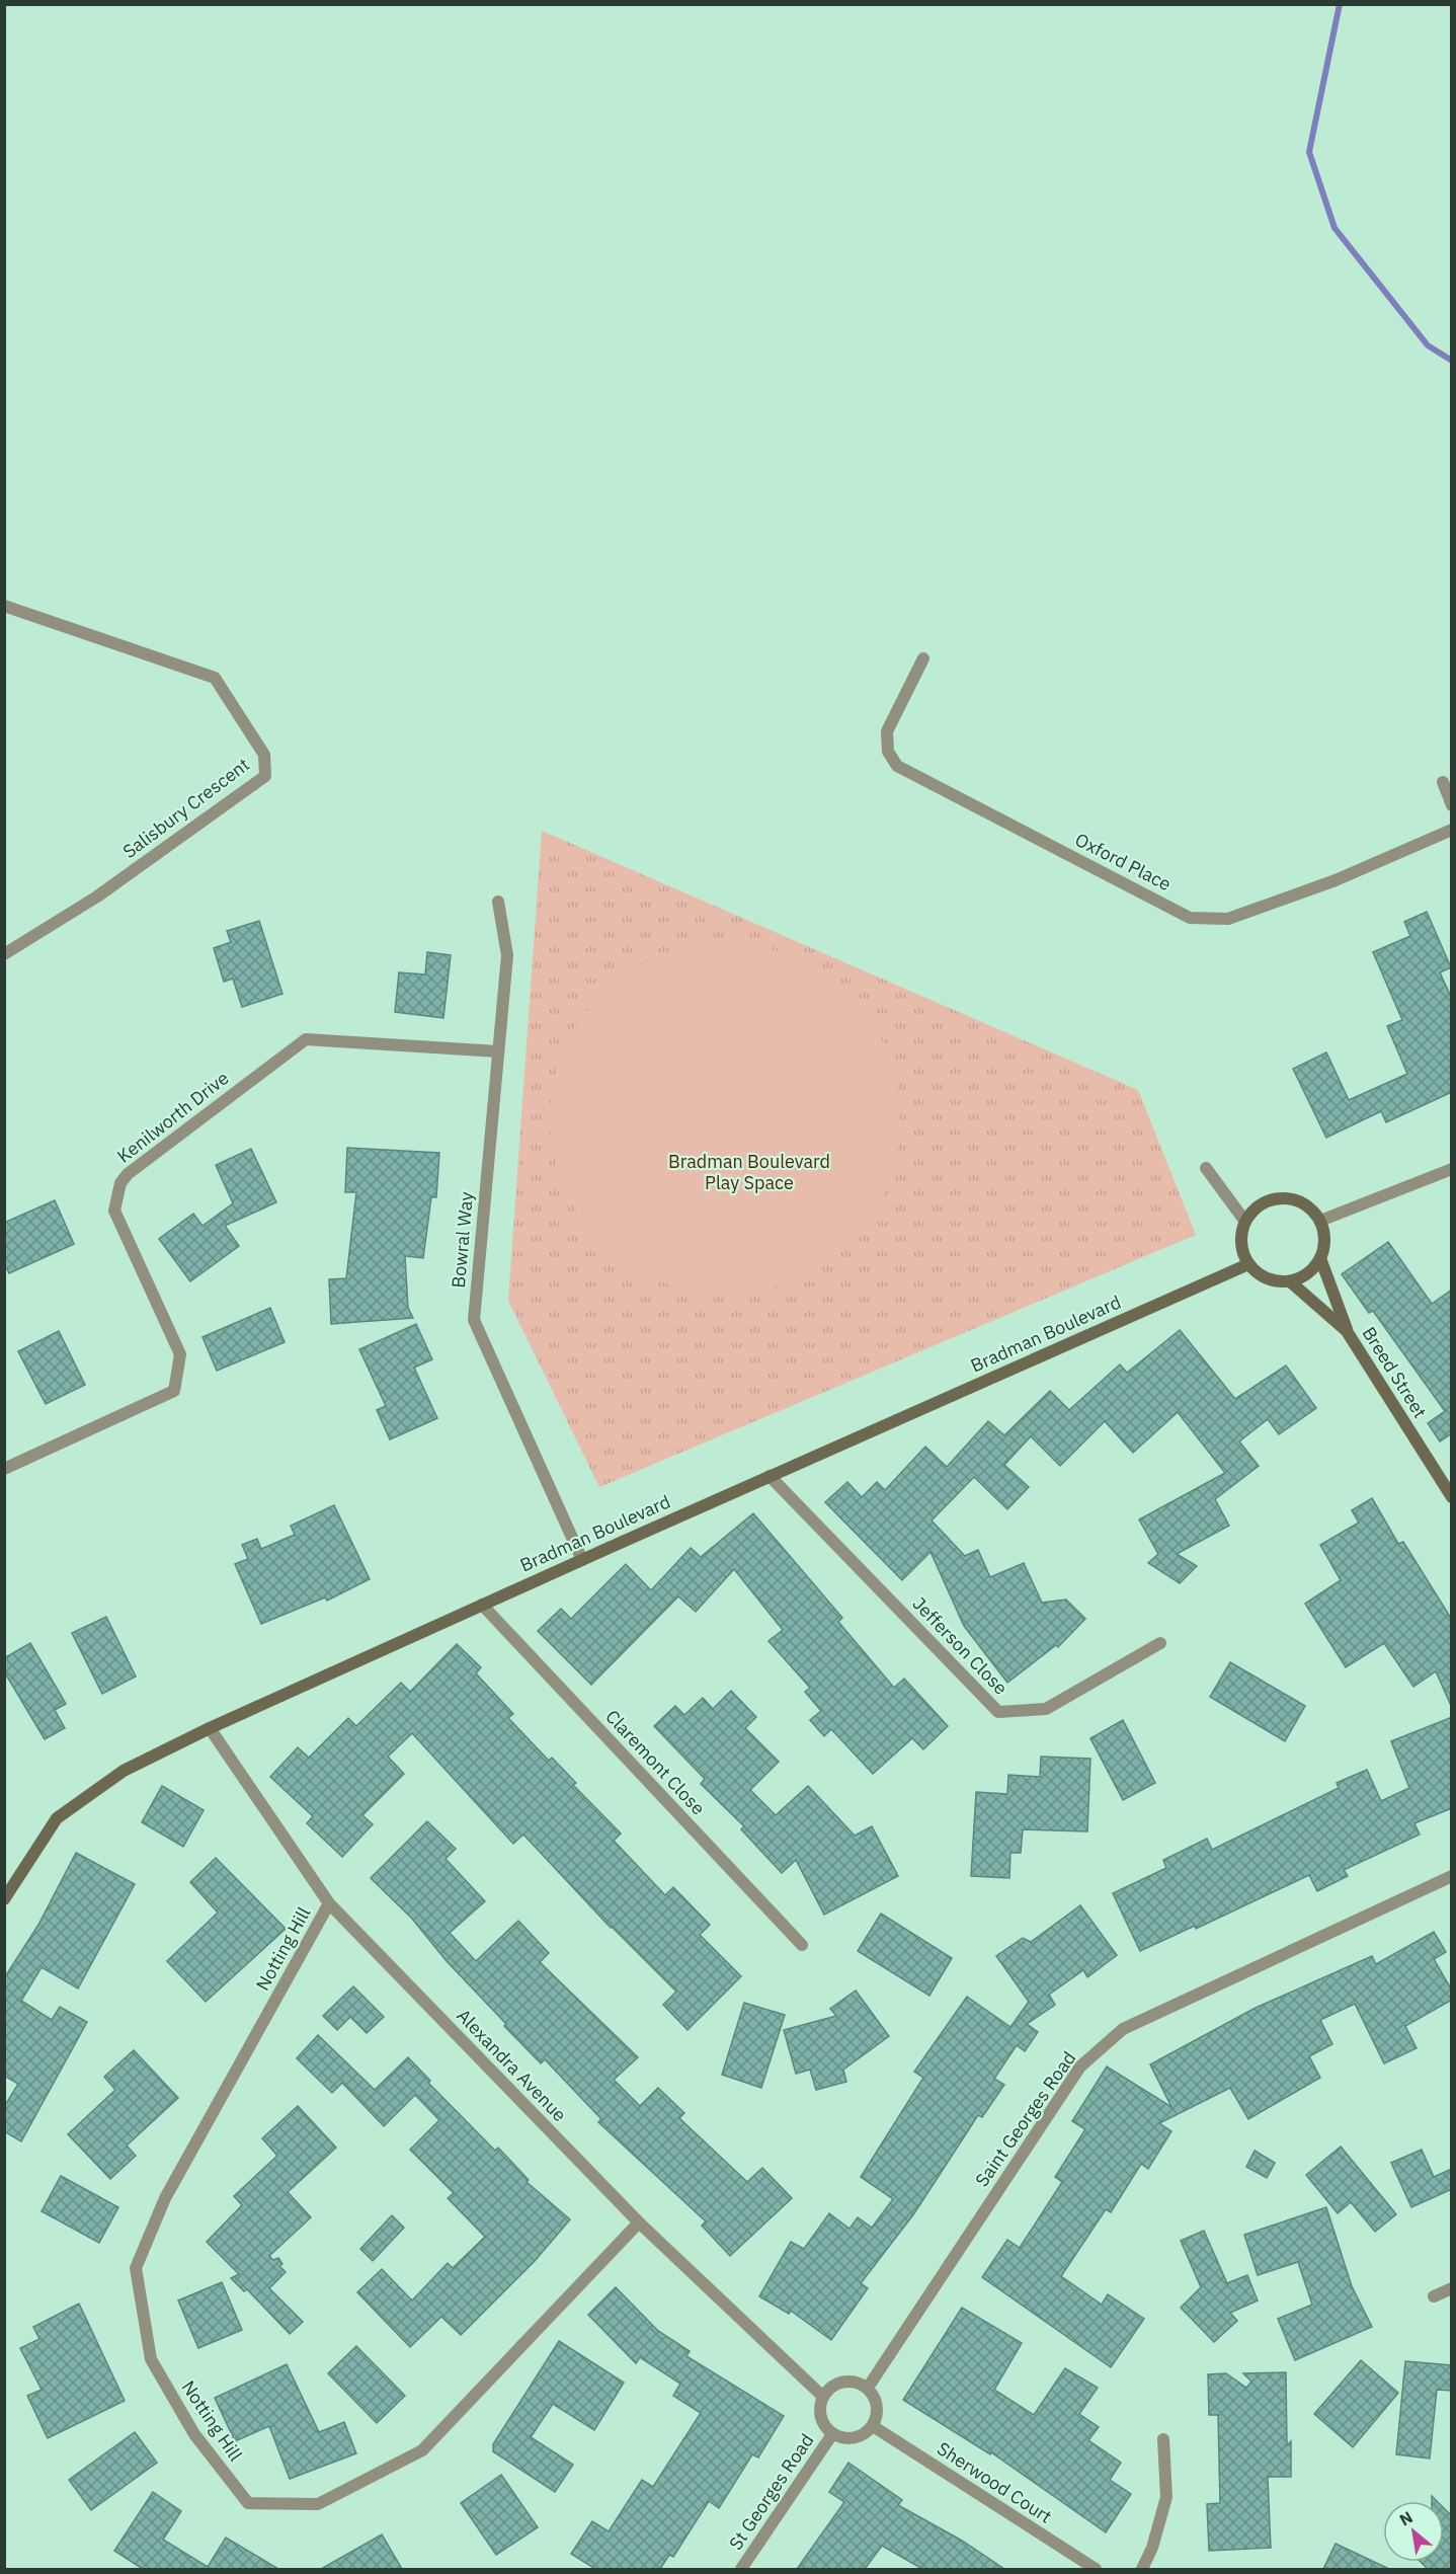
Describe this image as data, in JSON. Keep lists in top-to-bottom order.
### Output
{
  "streets": {
    "street": [
      "Salisbury Crescent",
      "Oxford Place",
      "Kenilworth Drive",
      "Bowral Way",
      "Bradman Boulevard",
      "Breed Street",
      "Jefferson Close",
      "Claremont Close",
      "Notting Hill",
      "Alexandra Avenue",
      "Saint Georges Road",
      "Sherwood Court",
      "St Georges Road"
    ]
  },
  "crossings": [
    ["Kenilworth Drive", "Bowral Way"],
    ["Bowral Way", "Bradman Boulevard"],
    ["Bradman Boulevard", "Breed Street"],
    ["Bradman Boulevard", "Jefferson Close"],
    ["Bradman Boulevard", "Claremont Close"],
    ["Bradman Boulevard", "Alexandra Avenue"],
    ["Notting Hill", "Alexandra Avenue"],
    ["Alexandra Avenue", "Saint Georges Road"],
    ["Alexandra Avenue", "Sherwood Court"],
    ["Alexandra Avenue", "St Georges Road"],
    ["Saint Georges Road", "Sherwood Court"],
    ["Saint Georges Road", "St Georges Road"],
    ["Sherwood Court", "St Georges Road"]
  ],
  "parks": ["Bradman Boulevard Play Space"],
  "north": "top left"
}
